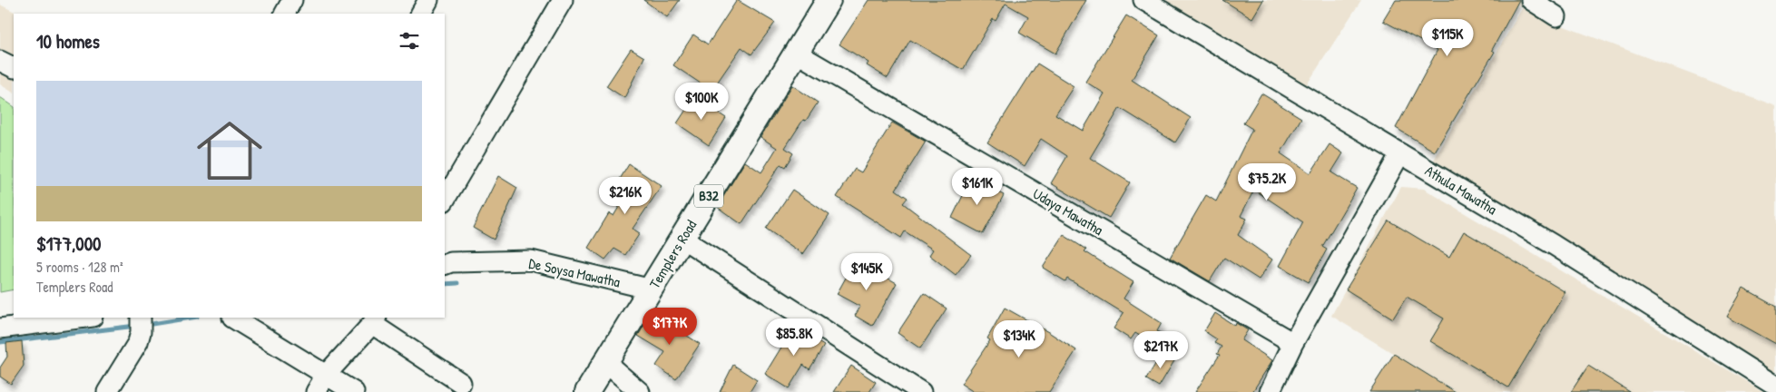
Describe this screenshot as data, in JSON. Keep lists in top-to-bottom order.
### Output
{
  "streets": {
    "main road": ["B32", "Templers Road"],
    "street": ["Athula Mawatha", "Udaya Mawatha", "De Soysa Mawatha"]
  },
  "crossings": [
    ["Udaya Mawatha", "Templers Road"],
    ["Templers Road", "De Soysa Mawatha"]
  ],
  "page": {
    "heading": "10 homes",
    "price": [
      "$115K",
      "$100K",
      "$75.2K",
      "$161K",
      "$216K",
      "$145K",
      "$177K",
      "$85.8K",
      "$134K",
      "$217K"
    ],
    "list": [
      {
        "name": "$177,000",
        "note": "5 rooms · 128 m² · Templers Road"
      }
    ]
  }
}
